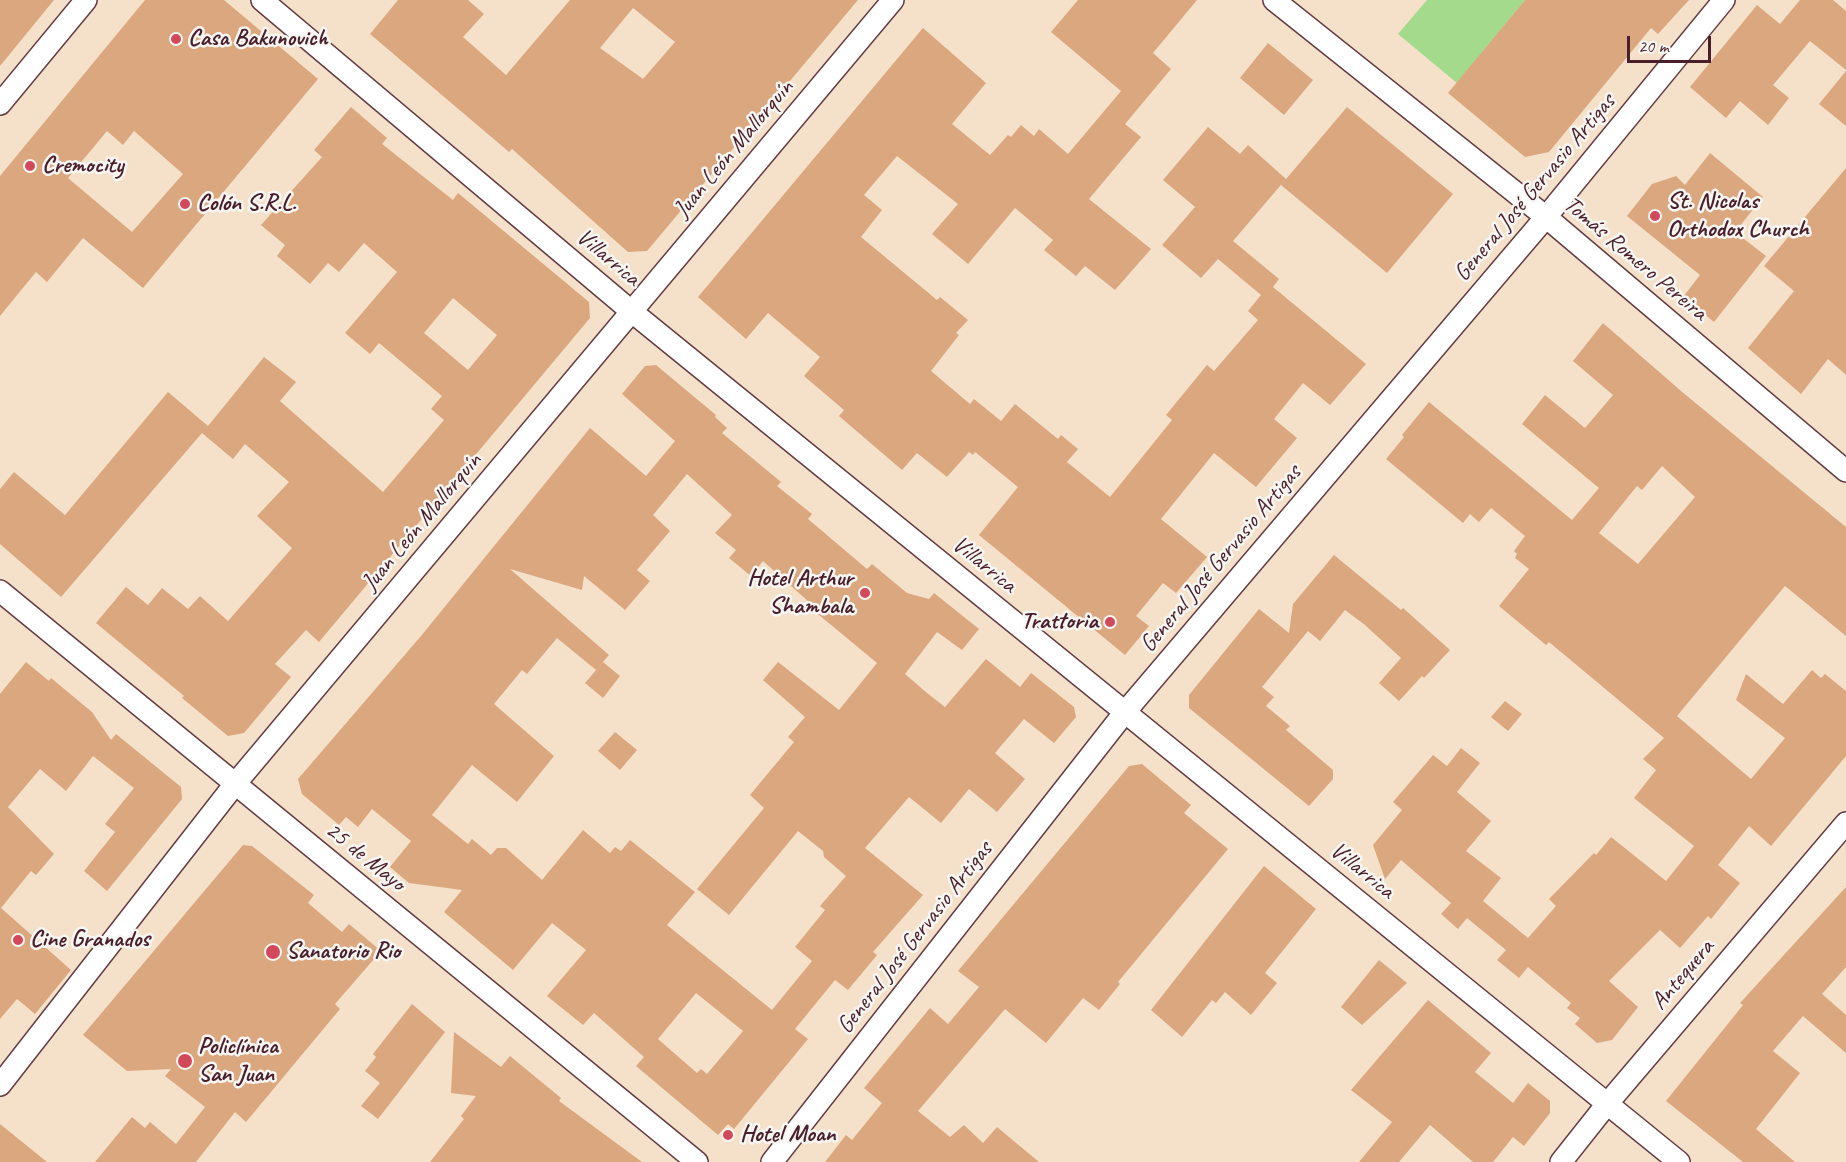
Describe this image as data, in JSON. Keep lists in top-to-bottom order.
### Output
{
  "streets": {
    "street": [
      "Juan León Mallorquín",
      "General José Gervasio Artigas",
      "Villarrica",
      "Tomás Romero Pereira",
      "25 de Mayo",
      "Antequera"
    ]
  },
  "crossings": [
    ["Juan León Mallorquín", "Villarrica"],
    ["Juan León Mallorquín", "25 de Mayo"],
    ["General José Gervasio Artigas", "Villarrica"],
    ["General José Gervasio Artigas", "Tomás Romero Pereira"],
    ["Villarrica", "Antequera"]
  ],
  "places": [
    "Casa Bakunovich",
    "Cremocity",
    "Colón S.R.L.",
    "St. Nicolas Orthodox Church",
    "Hotel Arthur Shambala",
    "Trattoria",
    "Cine Granados",
    "Sanatorio Rio",
    "Policlínica San Juan",
    "Hotel Moan"
  ],
  "scale_bar": "20 m"
}
